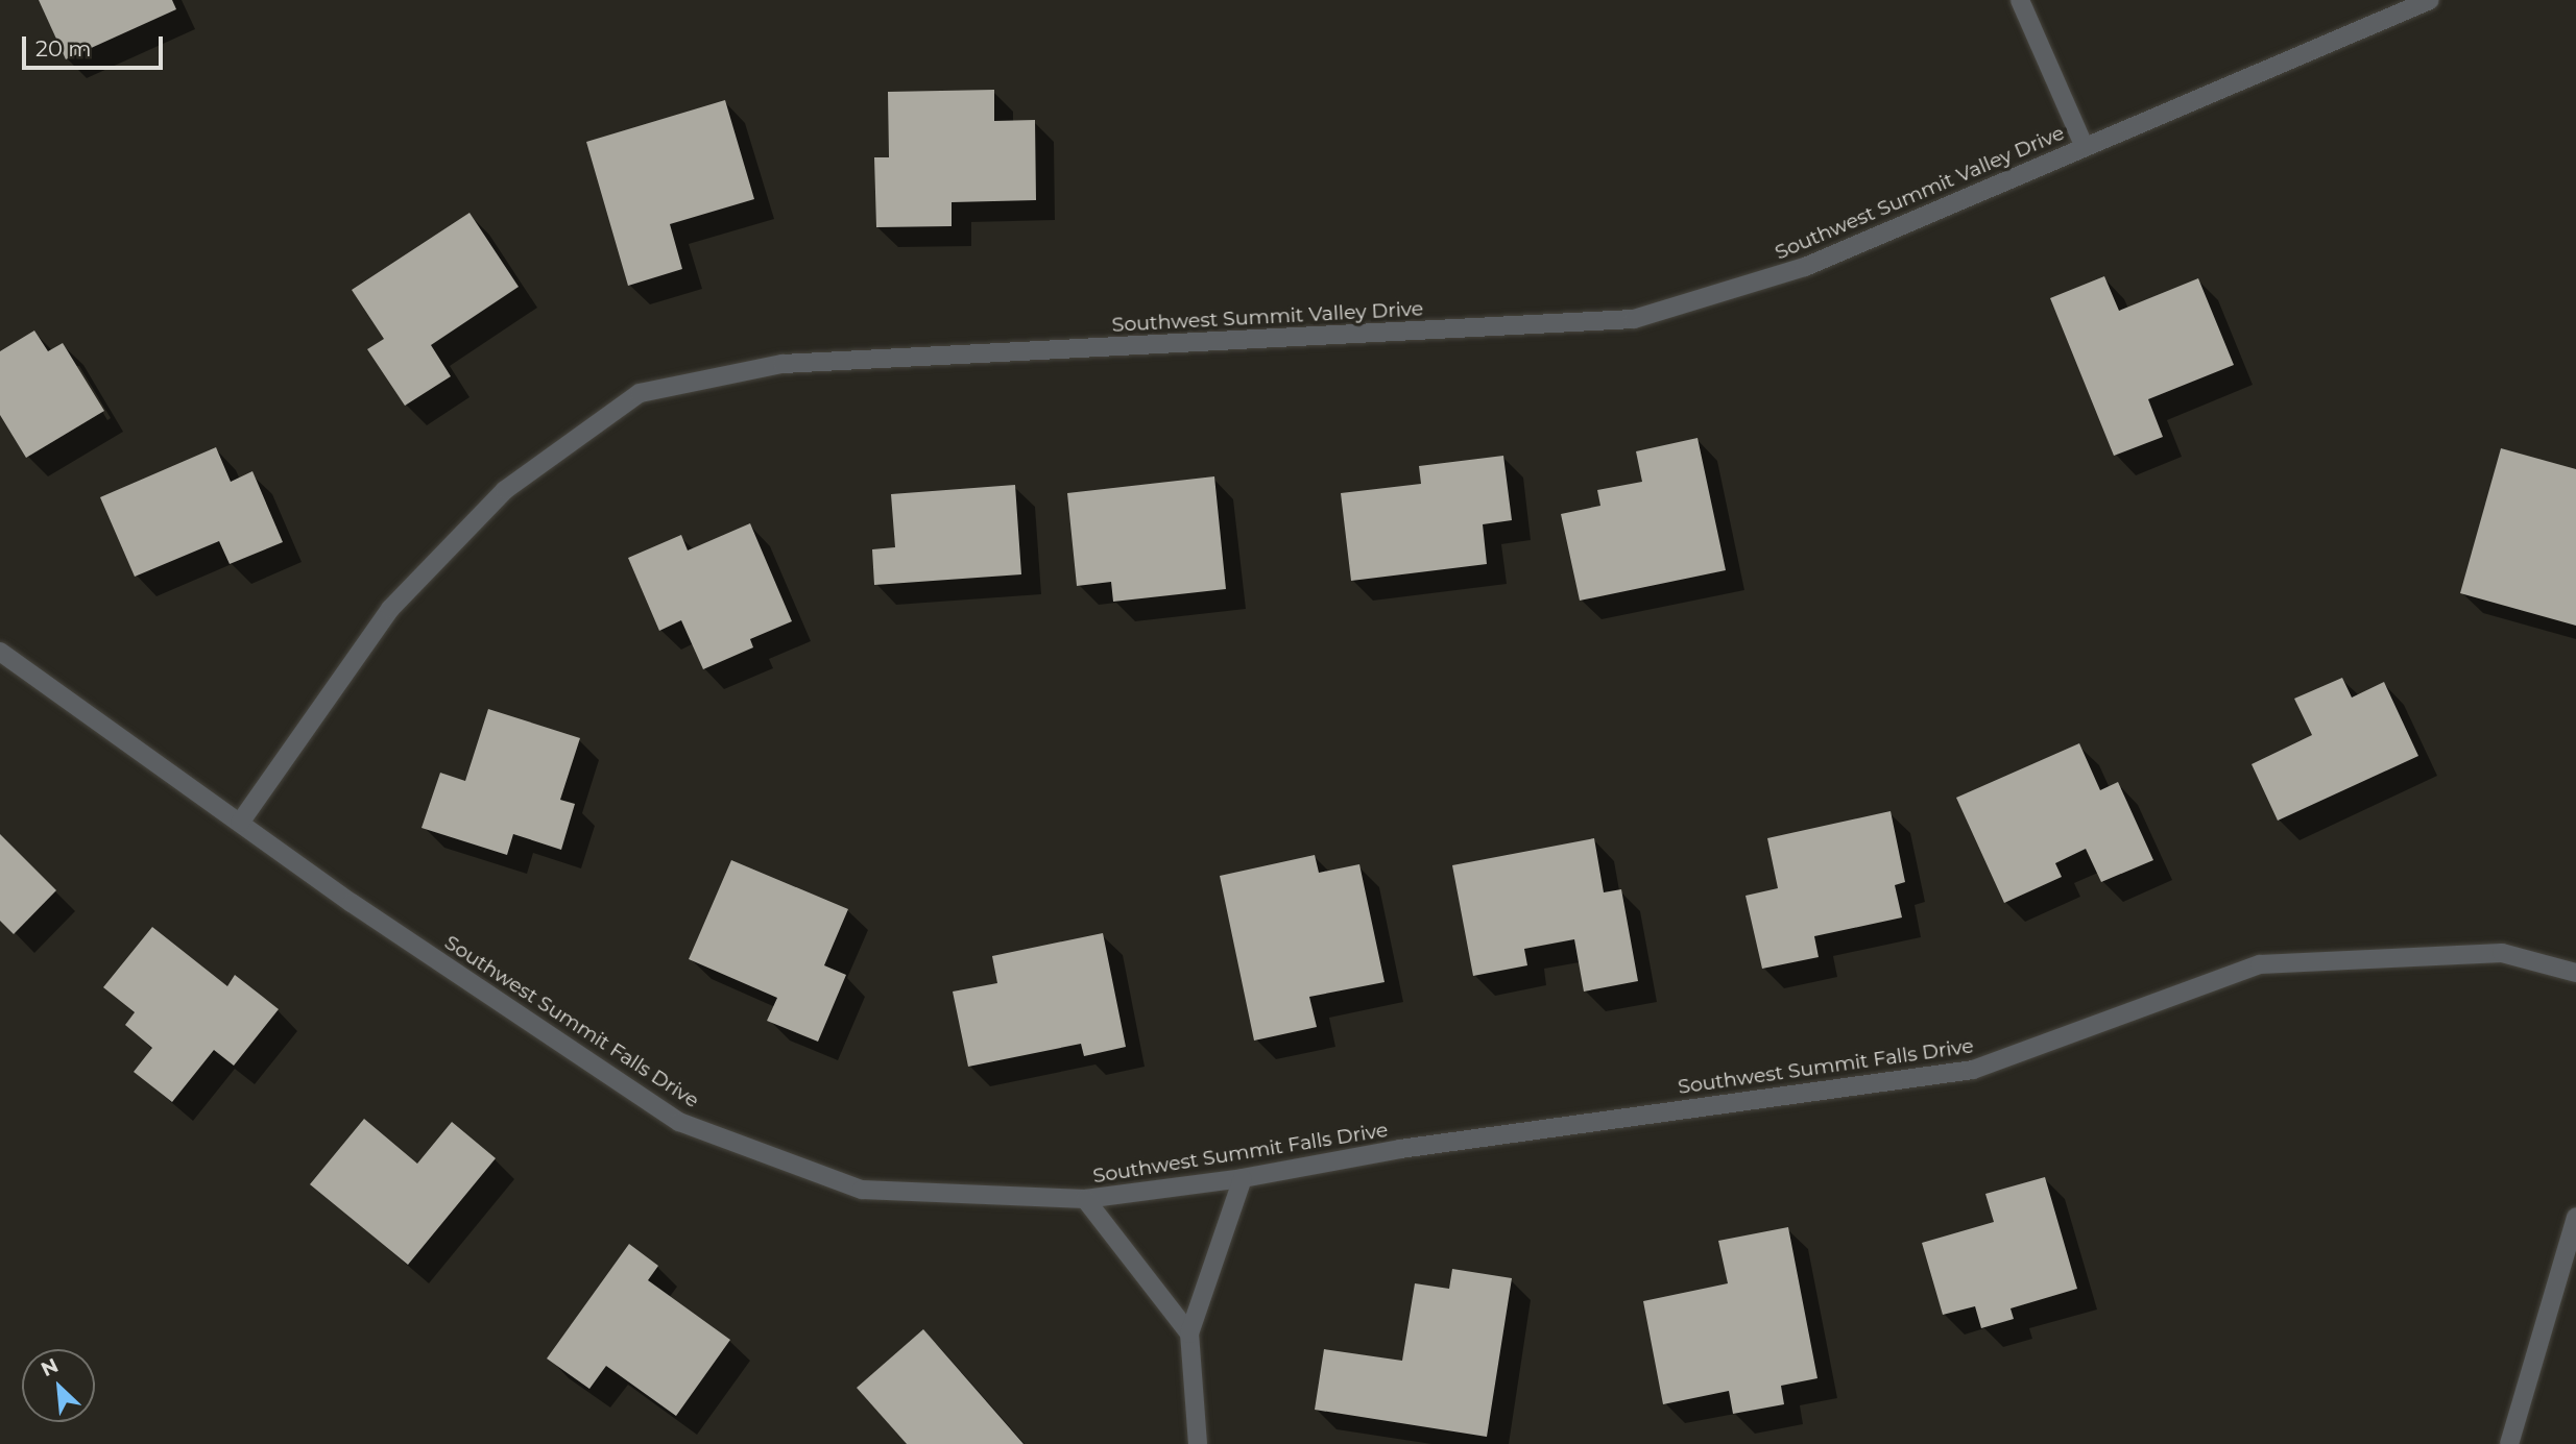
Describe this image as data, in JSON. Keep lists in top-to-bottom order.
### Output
{
  "streets": {
    "street": ["Southwest Summit Valley Drive", "Southwest Summit Falls Drive"]
  },
  "crossings": [
    ["Southwest Summit Valley Drive", "Southwest Summit Falls Drive"]
  ],
  "scale_bar": "20 m",
  "north": "top left"
}
